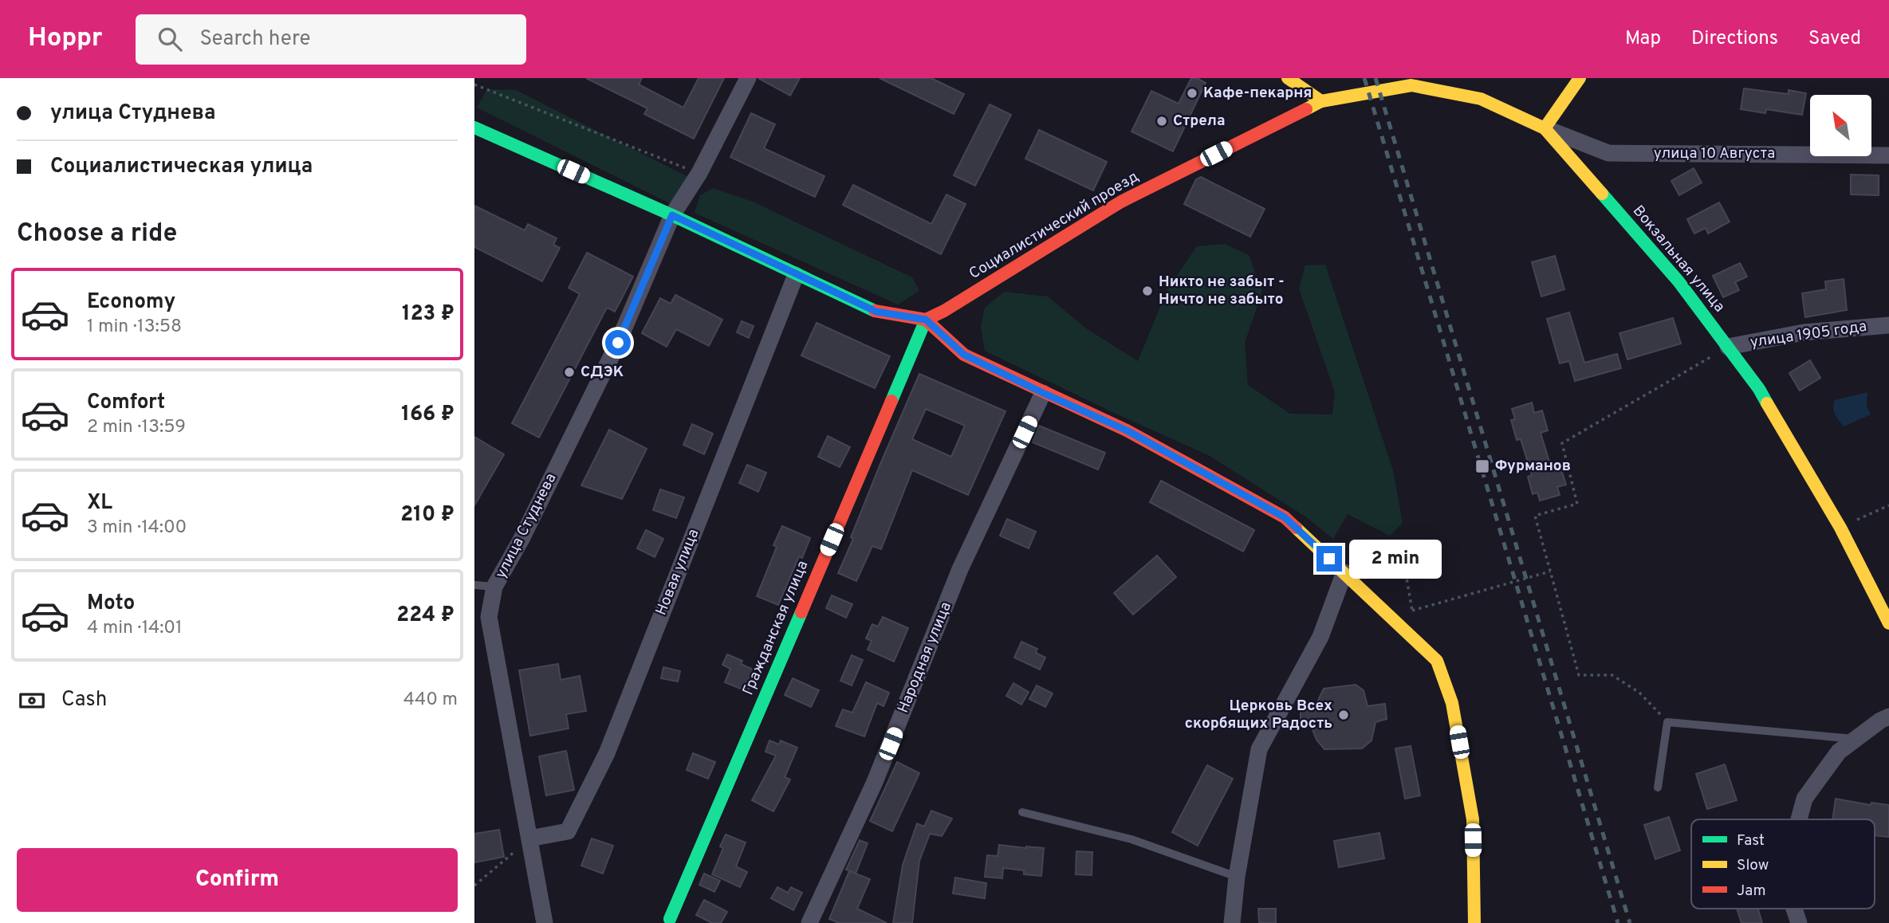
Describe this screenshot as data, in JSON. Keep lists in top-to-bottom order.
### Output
{
  "streets": {
    "main road": ["Социалистический проезд", "Вокзальная улица", "Гражданская улица"],
    "street": [
      "улица 10 Августа",
      "улица 1905 года",
      "улица Студнева",
      "Новая улица",
      "Народная улица"
    ]
  },
  "crossings": [
    ["улица 10 Августа", "Вокзальная улица"],
    ["Социалистический проезд", "Вокзальная улица"],
    ["Социалистический проезд", "Гражданская улица"],
    ["Вокзальная улица", "улица 1905 года"],
    ["улица Студнева", "Новая улица"]
  ],
  "places": {
    "other": [
      "Кафе-пекарня",
      "Стрела",
      "Никто не забыт - Ничто не забыто",
      "СДЭК",
      "Церковь Всех скорбящих Радость"
    ],
    "transit": ["Фурманов"]
  },
  "legend": ["Fast", "Slow", "Jam"],
  "north": "top left",
  "page": {
    "header": "Hoppr",
    "search": "Search here",
    "nav": ["Map", "Directions", "Saved"],
    "banner": ["улица Студнева", "Социалистическая улица"],
    "heading": "Choose a ride",
    "list": [
      {
        "name": "Economy",
        "note": "1 min · 13:58",
        "value": "123 ₽"
      },
      {
        "name": "Comfort",
        "note": "2 min · 13:59",
        "value": "166 ₽"
      },
      {
        "name": "XL",
        "note": "3 min · 14:00",
        "value": "210 ₽"
      },
      {
        "name": "Moto",
        "note": "4 min · 14:01",
        "value": "224 ₽"
      }
    ],
    "bubble": "2 min",
    "pay": ["Cash", "440 m"],
    "buttons": "Confirm"
  }
}
